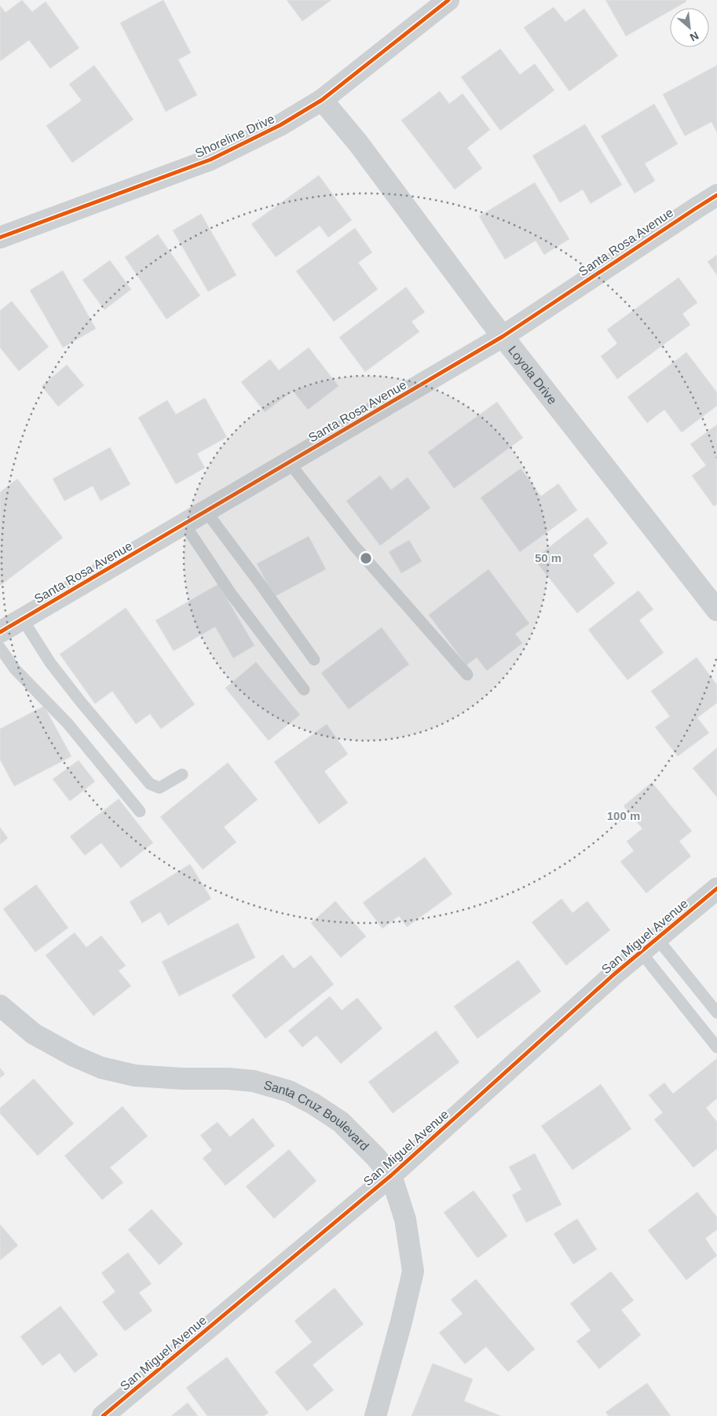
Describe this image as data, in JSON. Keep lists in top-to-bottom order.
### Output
{
  "streets": {
    "main road": ["Shoreline Drive"],
    "street": [
      "Santa Rosa Avenue",
      "Loyola Drive",
      "San Miguel Avenue",
      "Santa Cruz Boulevard"
    ]
  },
  "crossings": [
    ["Shoreline Drive", "Loyola Drive"],
    ["Santa Rosa Avenue", "Loyola Drive"],
    ["San Miguel Avenue", "Santa Cruz Boulevard"]
  ],
  "north": "bottom right",
  "rings": ["50 m", "100 m"]
}
